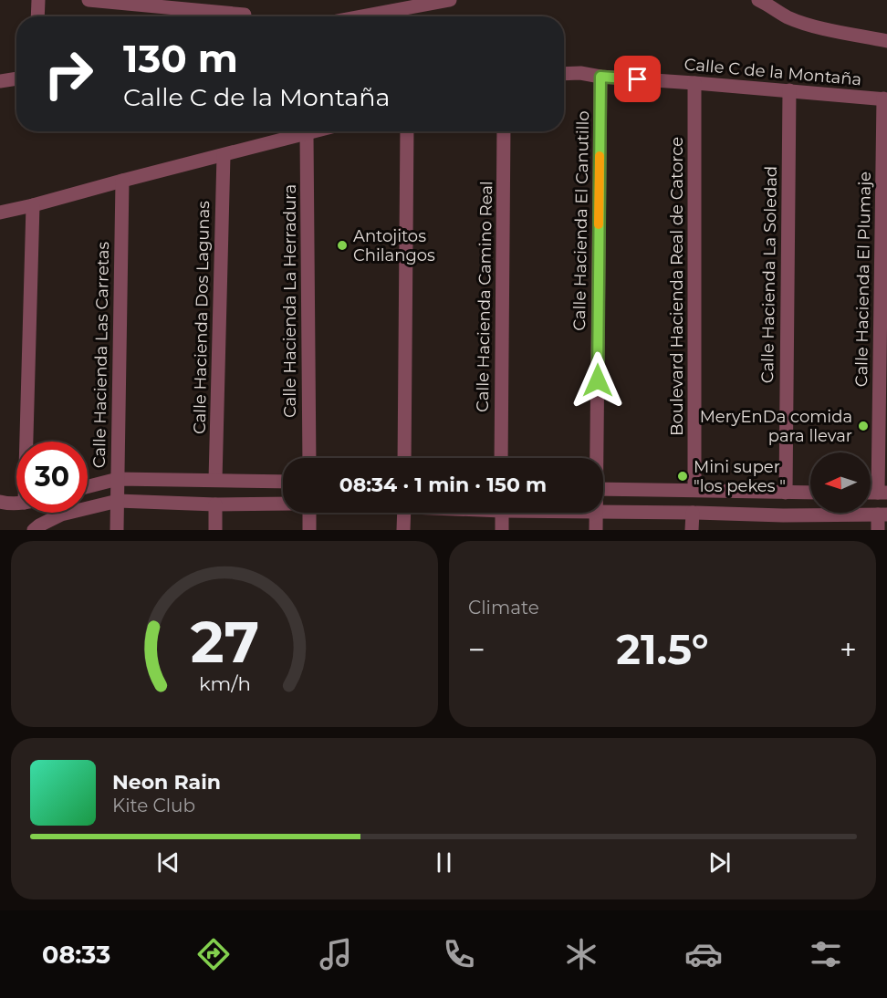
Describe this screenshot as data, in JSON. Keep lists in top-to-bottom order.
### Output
{
  "streets": {
    "street": [
      "Calle C de la Montaña",
      "Calle Hacienda El Canutillo",
      "Calle Hacienda La Soledad",
      "Calle Hacienda El Plumaje",
      "Boulevard Hacienda Real de Catorce",
      "Calle Hacienda Camino Real",
      "Calle Hacienda La Herradura",
      "Calle Hacienda Dos Lagunas",
      "Calle Hacienda Las Carretas"
    ]
  },
  "crossings": [
    ["Calle C de la Montaña", "Calle Hacienda El Canutillo"],
    ["Calle C de la Montaña", "Calle Hacienda La Soledad"],
    ["Calle C de la Montaña", "Calle Hacienda El Plumaje"],
    ["Calle C de la Montaña", "Boulevard Hacienda Real de Catorce"]
  ],
  "places": ["Antojitos Chilangos", "MeryEnDa comida para llevar", "Mini super \"los pekes \""],
  "north": "left",
  "page": {
    "turn": ["130 m", "Calle C de la Montaña"],
    "limit": "30",
    "trip": "08:34 · 1 min · 150 m",
    "tile": "Climate",
    "heat": ["−", "21.5°", "+"],
    "song": ["Neon Rain", "Kite Club"],
    "tabs": "08:33",
    "gauge": ["27", "km/h"]
  }
}
